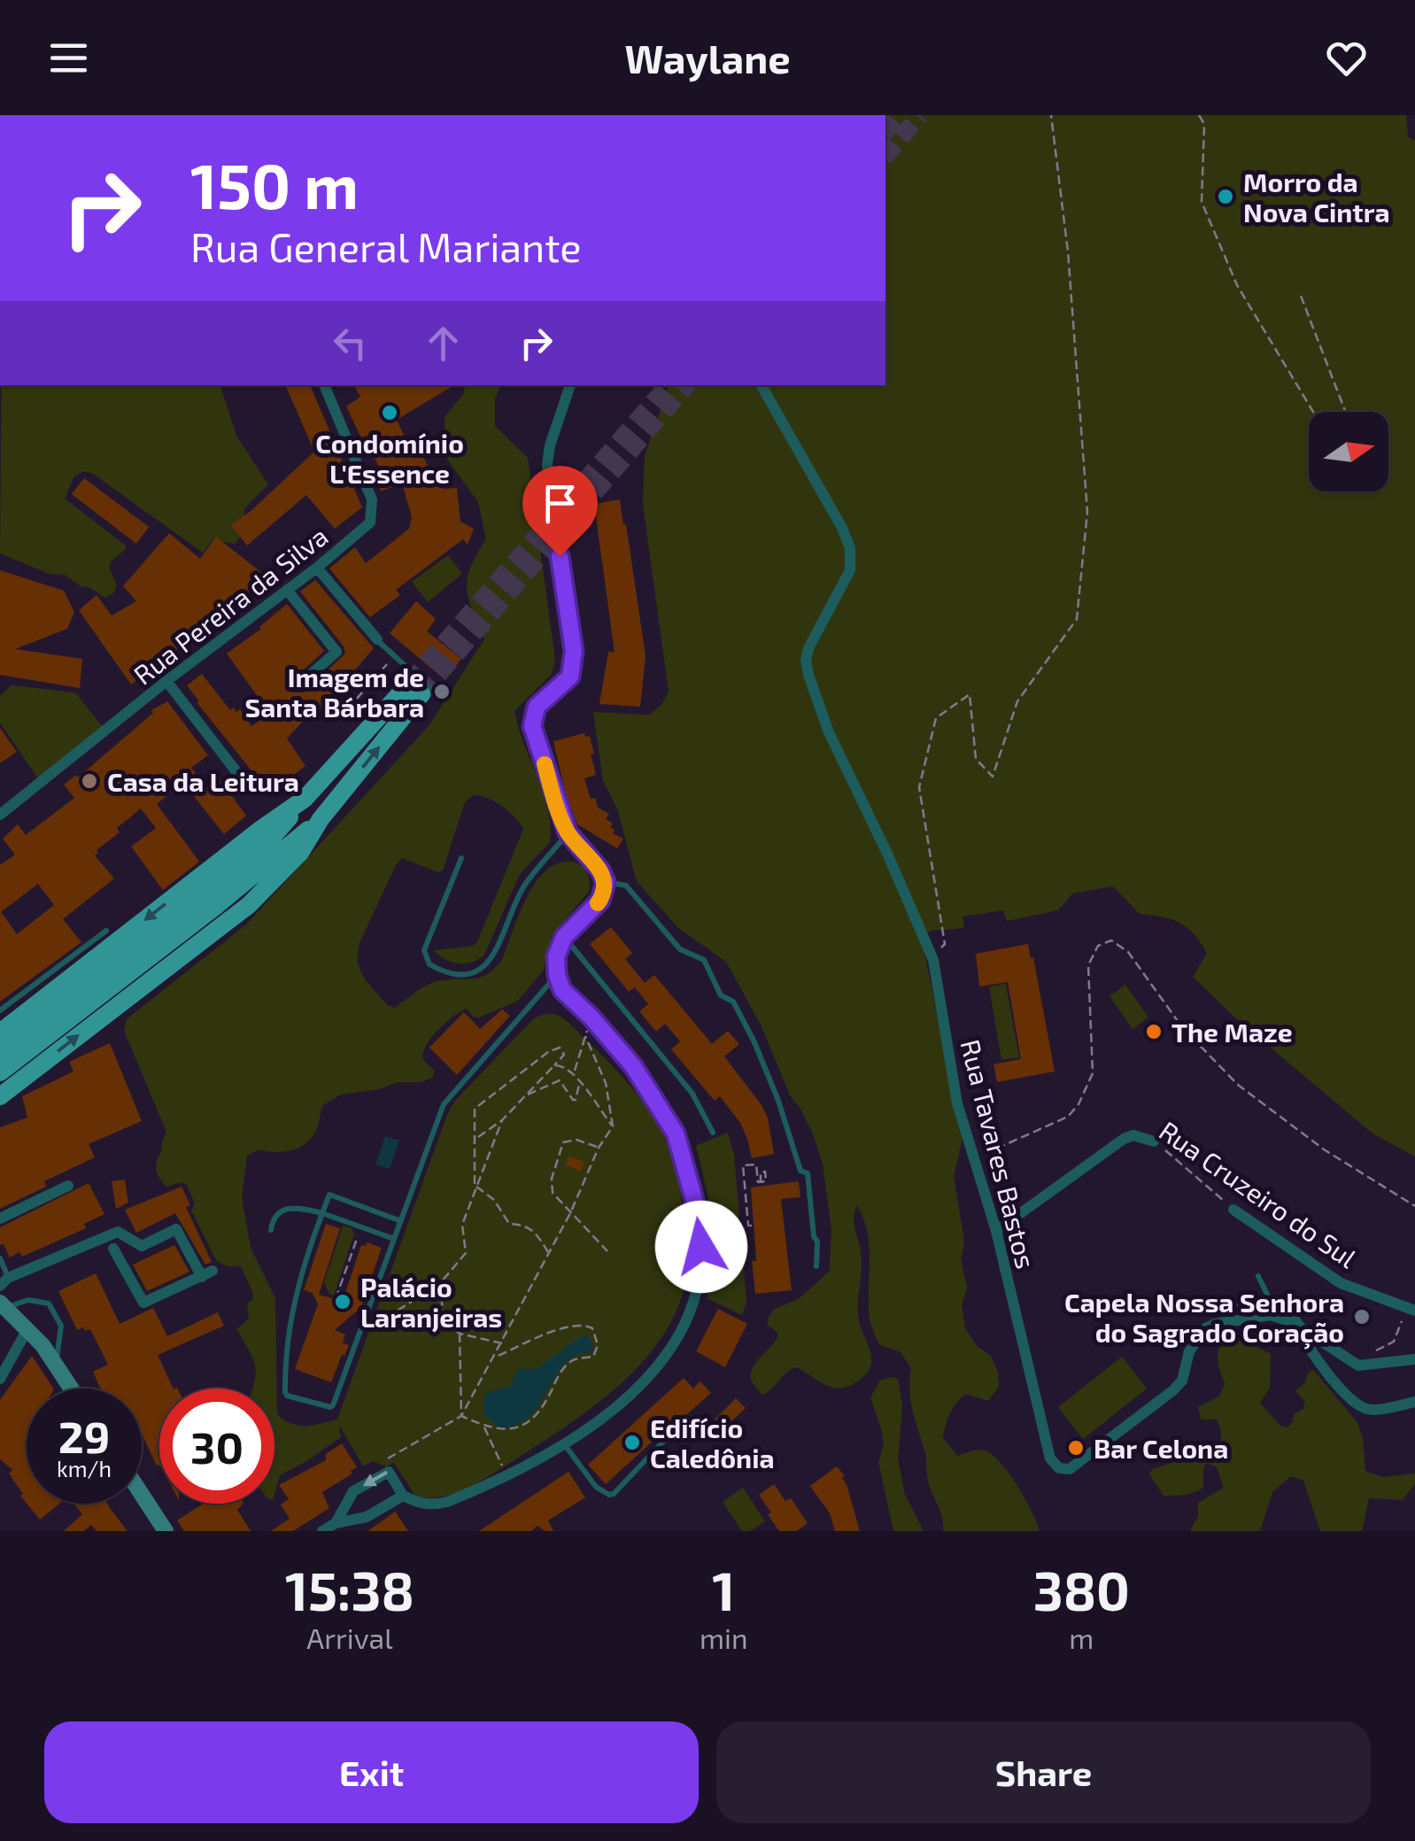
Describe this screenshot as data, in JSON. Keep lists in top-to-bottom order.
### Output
{
  "streets": {
    "street": ["Rua Pereira da Silva", "Rua Tavares Bastos", "Rua Cruzeiro do Sul"]
  },
  "crossings": [
    ["Rua Tavares Bastos", "Rua Cruzeiro do Sul"]
  ],
  "places": [
    "Morro da Nova Cintra",
    "Condomínio L'Essence",
    "Imagem de Santa Bárbara",
    "Casa da Leitura",
    "The Maze",
    "Palácio Laranjeiras",
    "Capela Nossa Senhora do Sagrado Coração",
    "Edifício Caledônia",
    "Bar Celona"
  ],
  "north": "right",
  "page": {
    "header": "Waylane",
    "turn": ["150 m", "Rua General Mariante"],
    "speed": "29 km/h",
    "limit": "30",
    "eta": [
      "15:38",
      "Arrival",
      "1",
      "min",
      "380",
      "m"
    ],
    "buttons": ["Exit", "Share"]
  }
}
